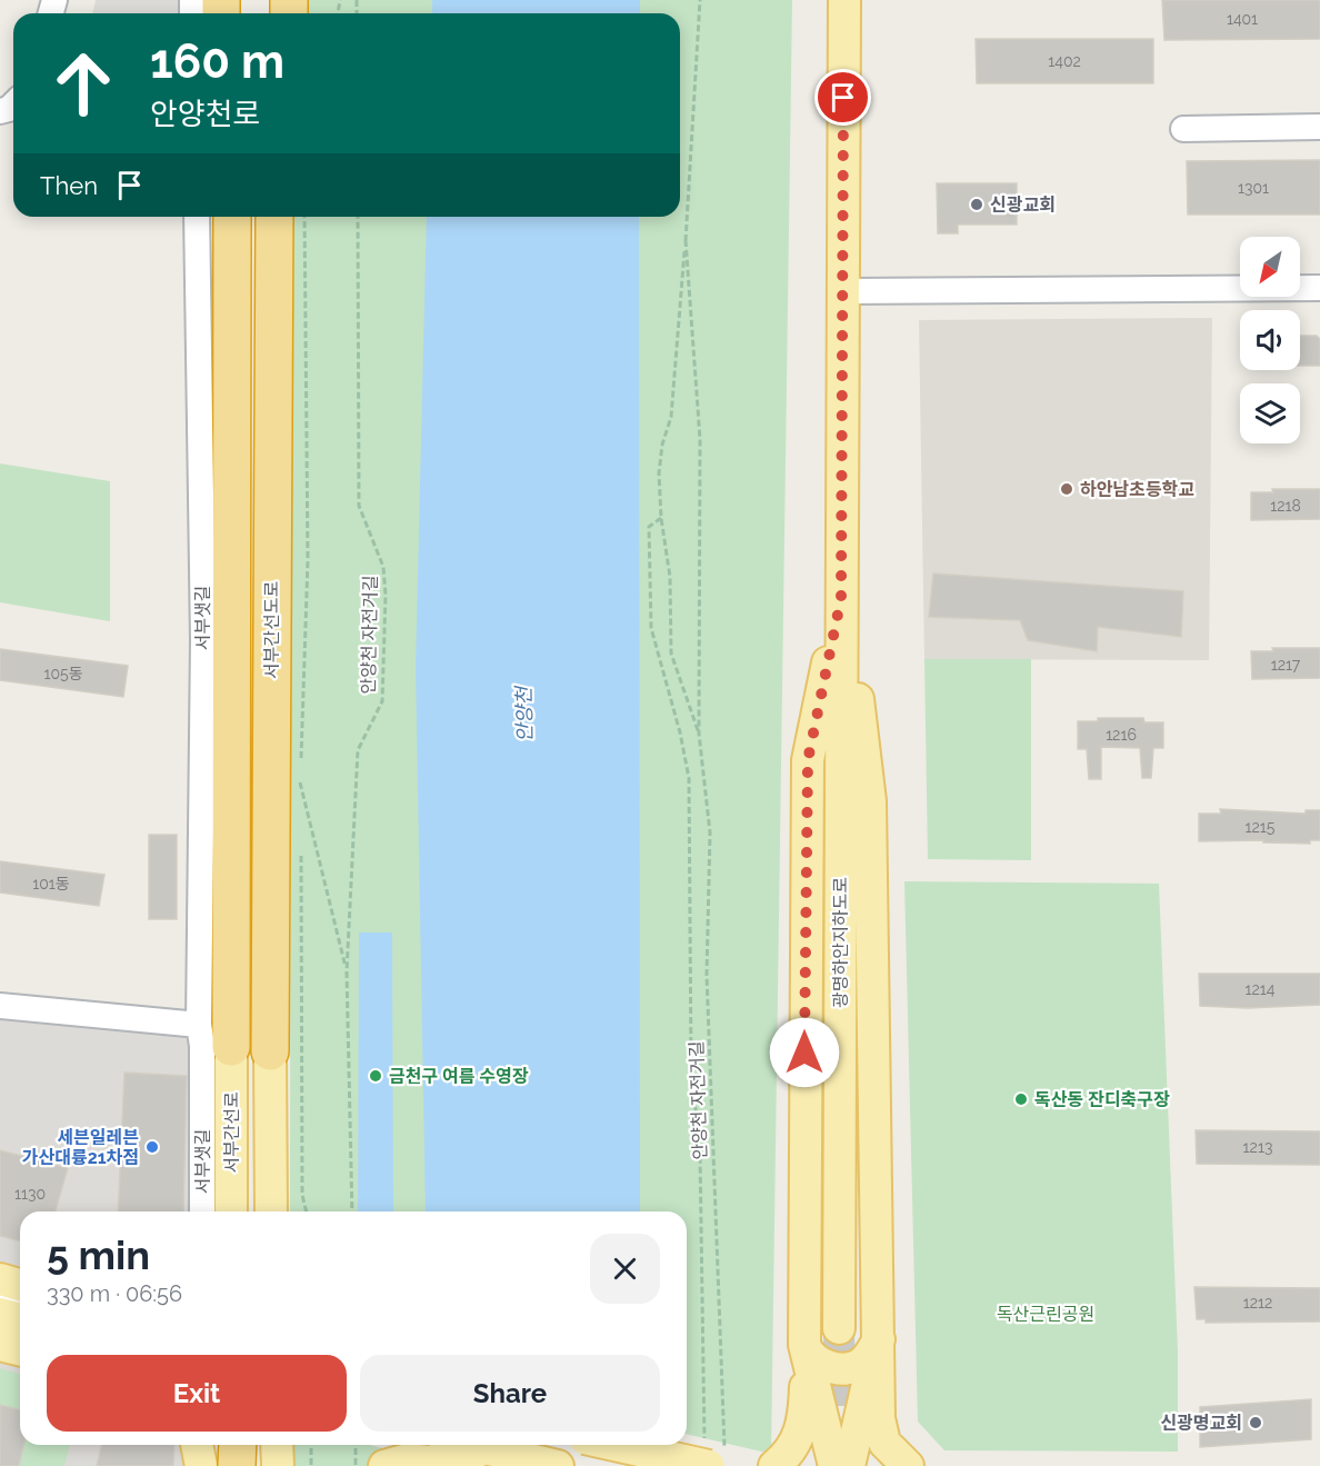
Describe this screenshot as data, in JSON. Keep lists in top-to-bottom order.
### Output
{
  "streets": {
    "highway": ["서부간선도로"],
    "main road": ["광명하안지하도로", "서부간선로"],
    "street": ["서부샛길"],
    "path": ["안양천 자전거길"]
  },
  "water": ["안양천"],
  "parks": ["독산근린공원"],
  "places": [
    "신광교회",
    "하안남초등학교",
    "금천구 여름 수영장",
    "독산동 잔디축구장",
    "세븐일레븐 가산대륭21차점",
    "신광명교회"
  ],
  "house_numbers": [
    "1401",
    "1402",
    "1301",
    "1218",
    "1217",
    "105동",
    "1216",
    "1215",
    "101동",
    "1214",
    "1213",
    "1130",
    "1212"
  ],
  "north": "bottom left",
  "page": {
    "turn": ["160 m", "안양천로"],
    "then": "Then",
    "heading": ["5 min", "330 m · 06:56"],
    "buttons": ["Exit", "Share"]
  }
}
